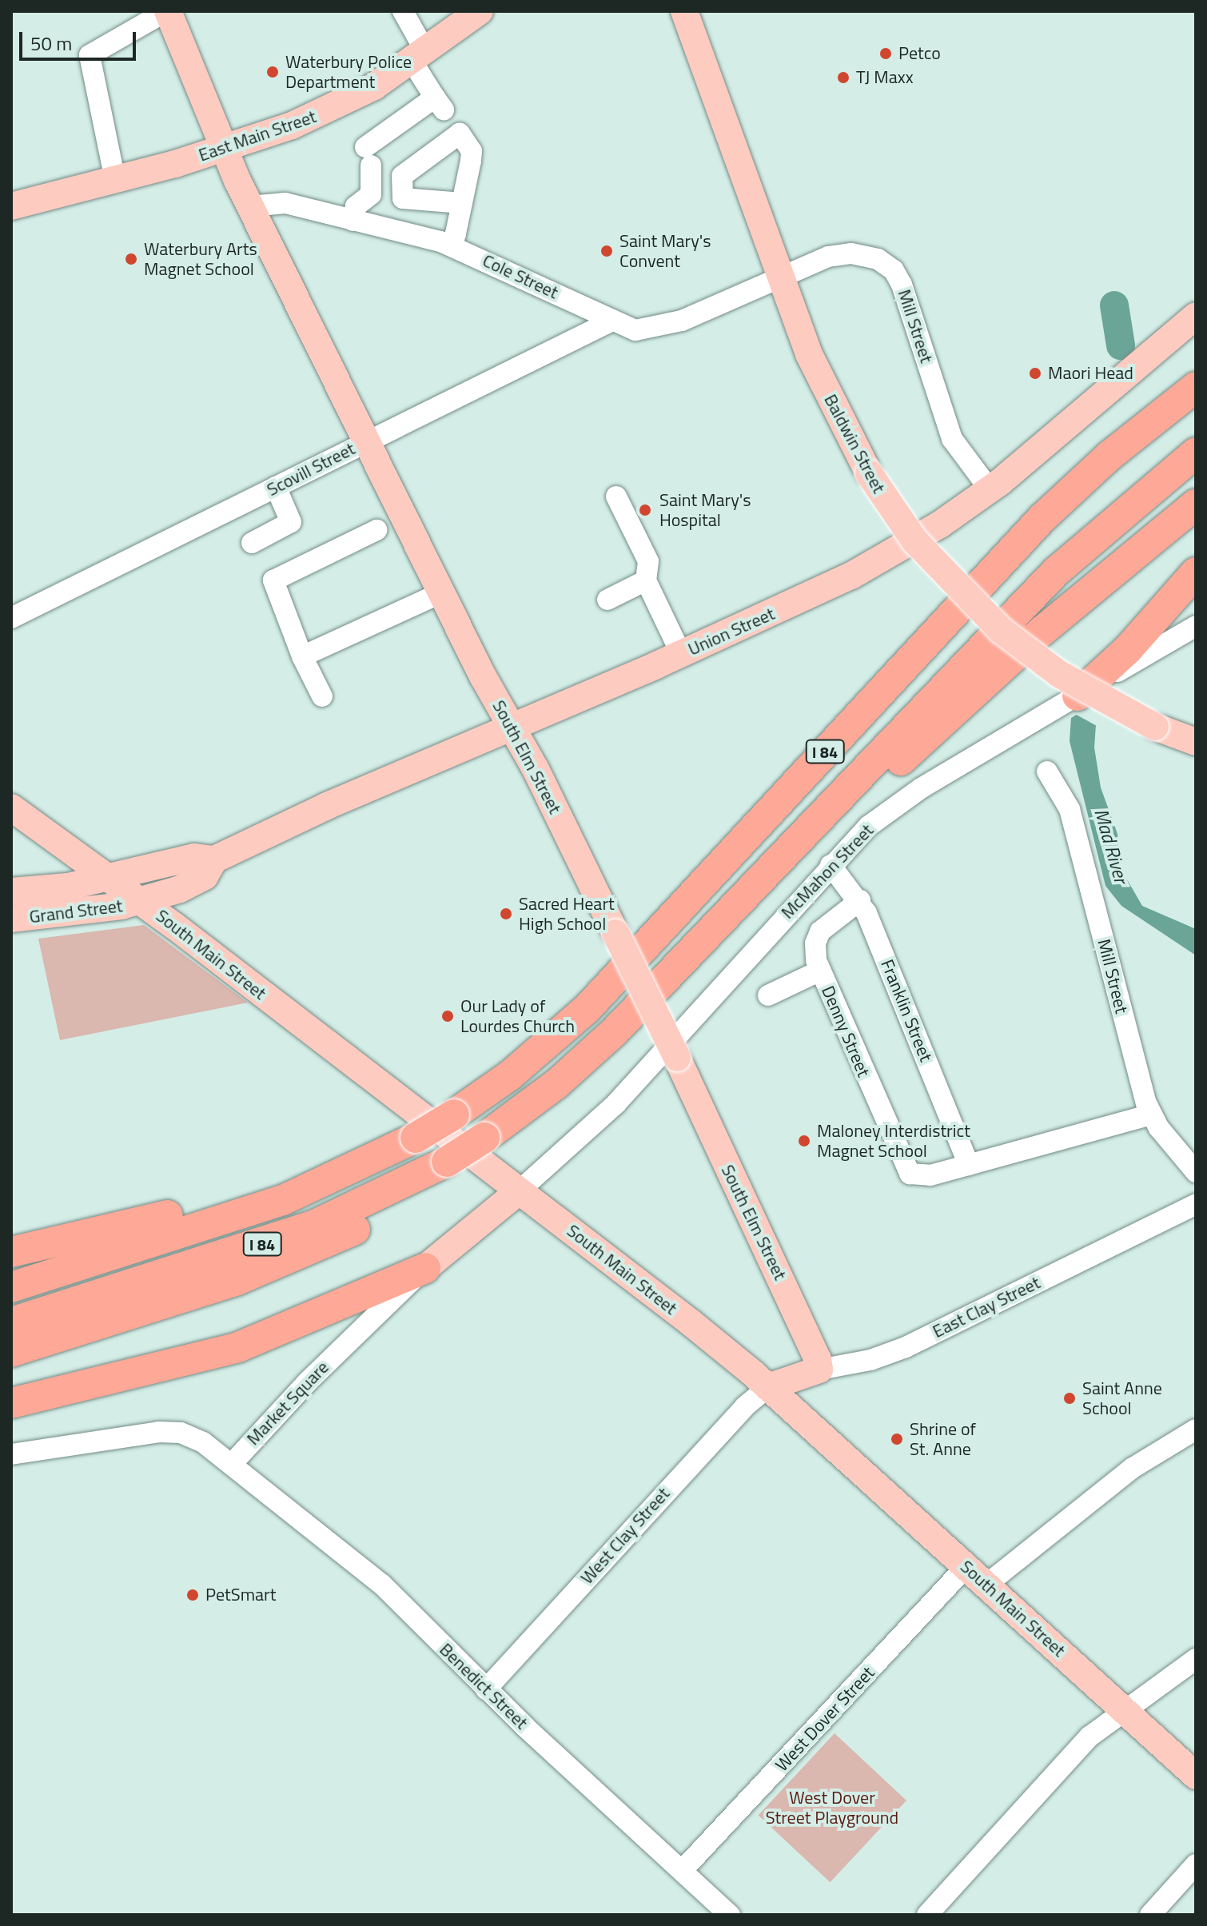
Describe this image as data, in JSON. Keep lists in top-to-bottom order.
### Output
{
  "streets": {
    "highway": ["I 84"],
    "main road": [
      "East Main Street",
      "Baldwin Street",
      "Union Street",
      "South Elm Street",
      "Grand Street",
      "South Main Street",
      "East Clay Street",
      "Market Square"
    ],
    "street": [
      "Cole Street",
      "Mill Street",
      "Scovill Street",
      "McMahon Street",
      "Franklin Street",
      "Denny Street",
      "West Clay Street",
      "Benedict Street",
      "West Dover Street"
    ]
  },
  "crossings": [
    ["East Main Street", "South Elm Street"],
    ["Cole Street", "Mill Street"],
    ["Cole Street", "Baldwin Street"],
    ["Cole Street", "Scovill Street"],
    ["Cole Street", "South Elm Street"],
    ["Mill Street", "Baldwin Street"],
    ["Mill Street", "Union Street"],
    ["Scovill Street", "South Elm Street"],
    ["Union Street", "South Elm Street"],
    ["Union Street", "Grand Street"],
    ["Union Street", "South Main Street"],
    ["South Elm Street", "East Clay Street"],
    ["McMahon Street", "South Main Street"],
    ["McMahon Street", "Franklin Street"],
    ["McMahon Street", "Market Square"],
    ["Grand Street", "South Main Street"],
    ["South Main Street", "East Clay Street"],
    ["South Main Street", "Market Square"],
    ["South Main Street", "West Clay Street"],
    ["South Main Street", "West Dover Street"],
    ["Franklin Street", "Denny Street"],
    ["East Clay Street", "West Clay Street"],
    ["Market Square", "Benedict Street"],
    ["West Clay Street", "Benedict Street"],
    ["Benedict Street", "West Dover Street"]
  ],
  "water": ["Mad River"],
  "parks": ["West Dover Street Playground"],
  "places": [
    "Petco",
    "Waterbury Police Department",
    "TJ Maxx",
    "Saint Mary's Convent",
    "Waterbury Arts Magnet School",
    "Maori Head",
    "Saint Mary's Hospital",
    "Sacred Heart High School",
    "Our Lady of Lourdes Church",
    "Maloney Interdistrict Magnet School",
    "Saint Anne School",
    "Shrine of St. Anne",
    "PetSmart"
  ],
  "scale_bar": "50 m"
}
